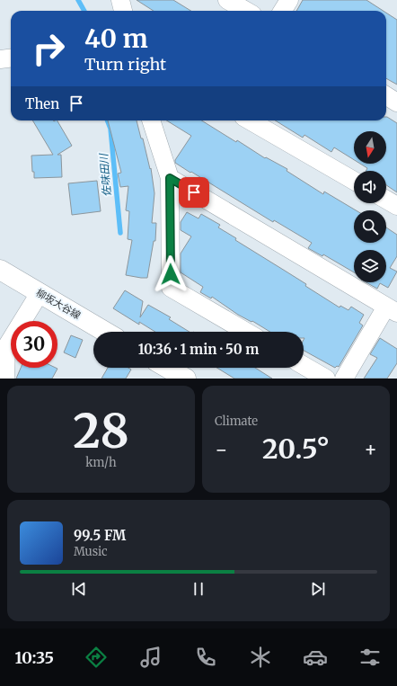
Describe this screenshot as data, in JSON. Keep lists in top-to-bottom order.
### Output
{
  "streets": {
    "street": ["柳坂大谷線"]
  },
  "water": ["佐味田川"],
  "north": "bottom",
  "page": {
    "turn": ["40 m", "Turn right"],
    "then": "Then",
    "limit": "30",
    "trip": "10:36 · 1 min · 50 m",
    "tile": [
      ["28", "km/h"],
      "Climate"
    ],
    "heat": ["−", "20.5°", "+"],
    "song": ["99.5 FM", "Music"],
    "tabs": "10:35"
  }
}
